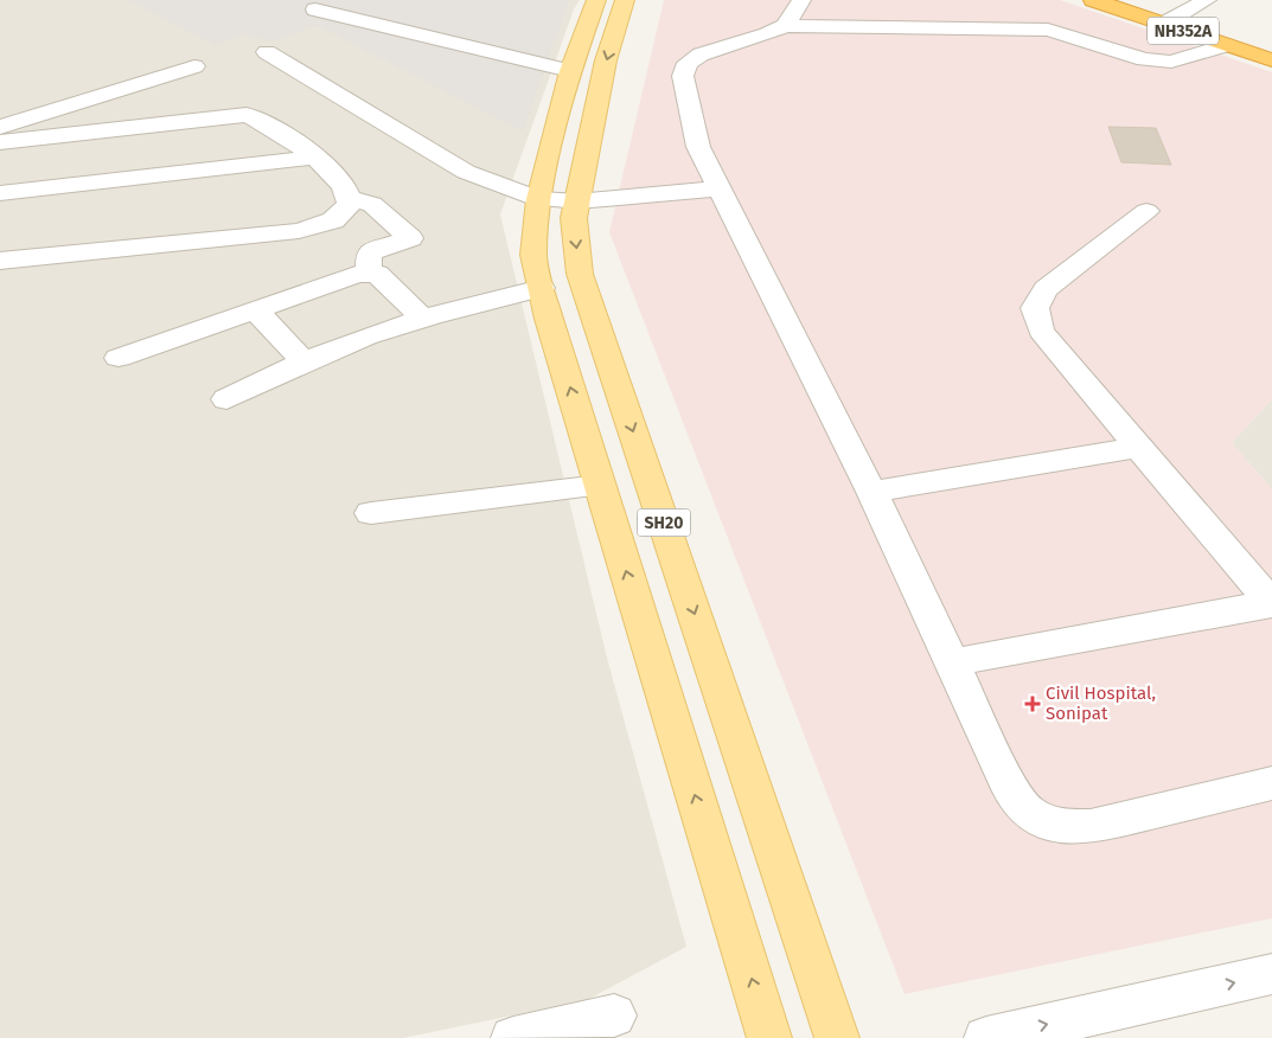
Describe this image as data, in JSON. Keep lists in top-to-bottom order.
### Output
{
  "streets": {
    "highway": ["NH352A"],
    "main road": ["SH20"]
  },
  "places": {
    "health": ["Civil Hospital, Sonipat"]
  }
}
